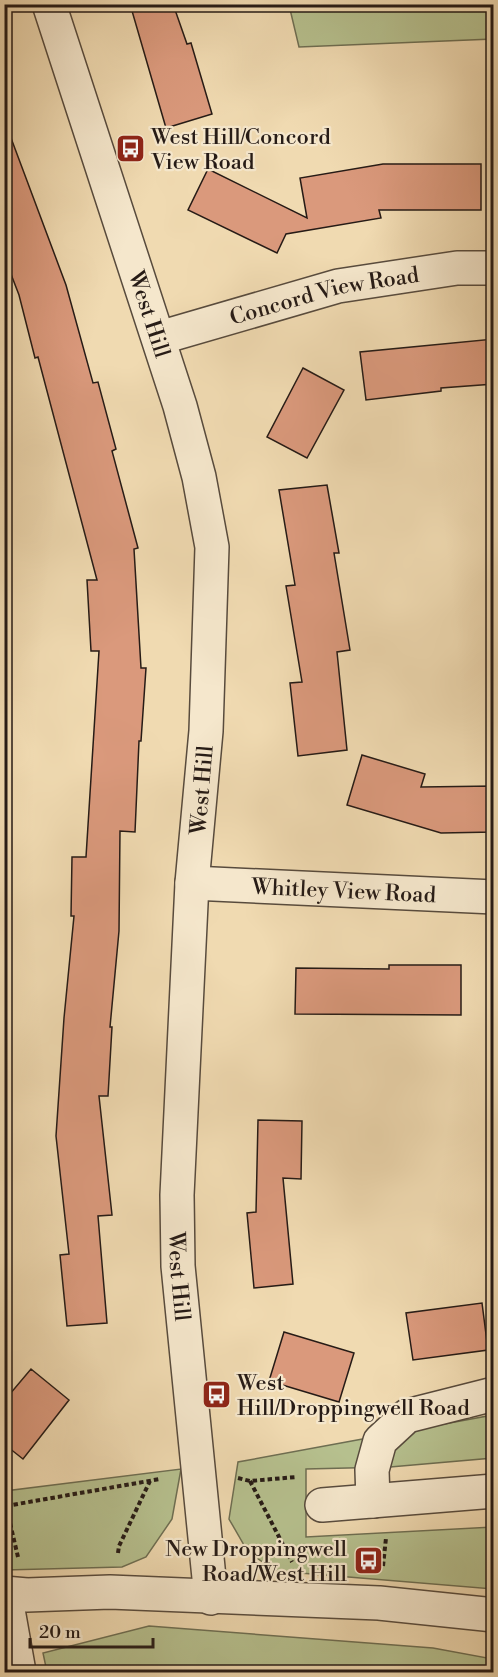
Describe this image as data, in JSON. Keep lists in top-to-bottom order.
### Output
{
  "streets": {
    "street": ["Concord View Road", "West Hill", "Whitley View Road"]
  },
  "crossings": [
    ["Concord View Road", "West Hill"],
    ["West Hill", "Whitley View Road"]
  ],
  "places": {
    "bus stop": ["West Hill/Concord View Road", "West Hill/Droppingwell Road", "New Droppingwell Road/West Hill"]
  },
  "scale_bar": "20 m"
}
